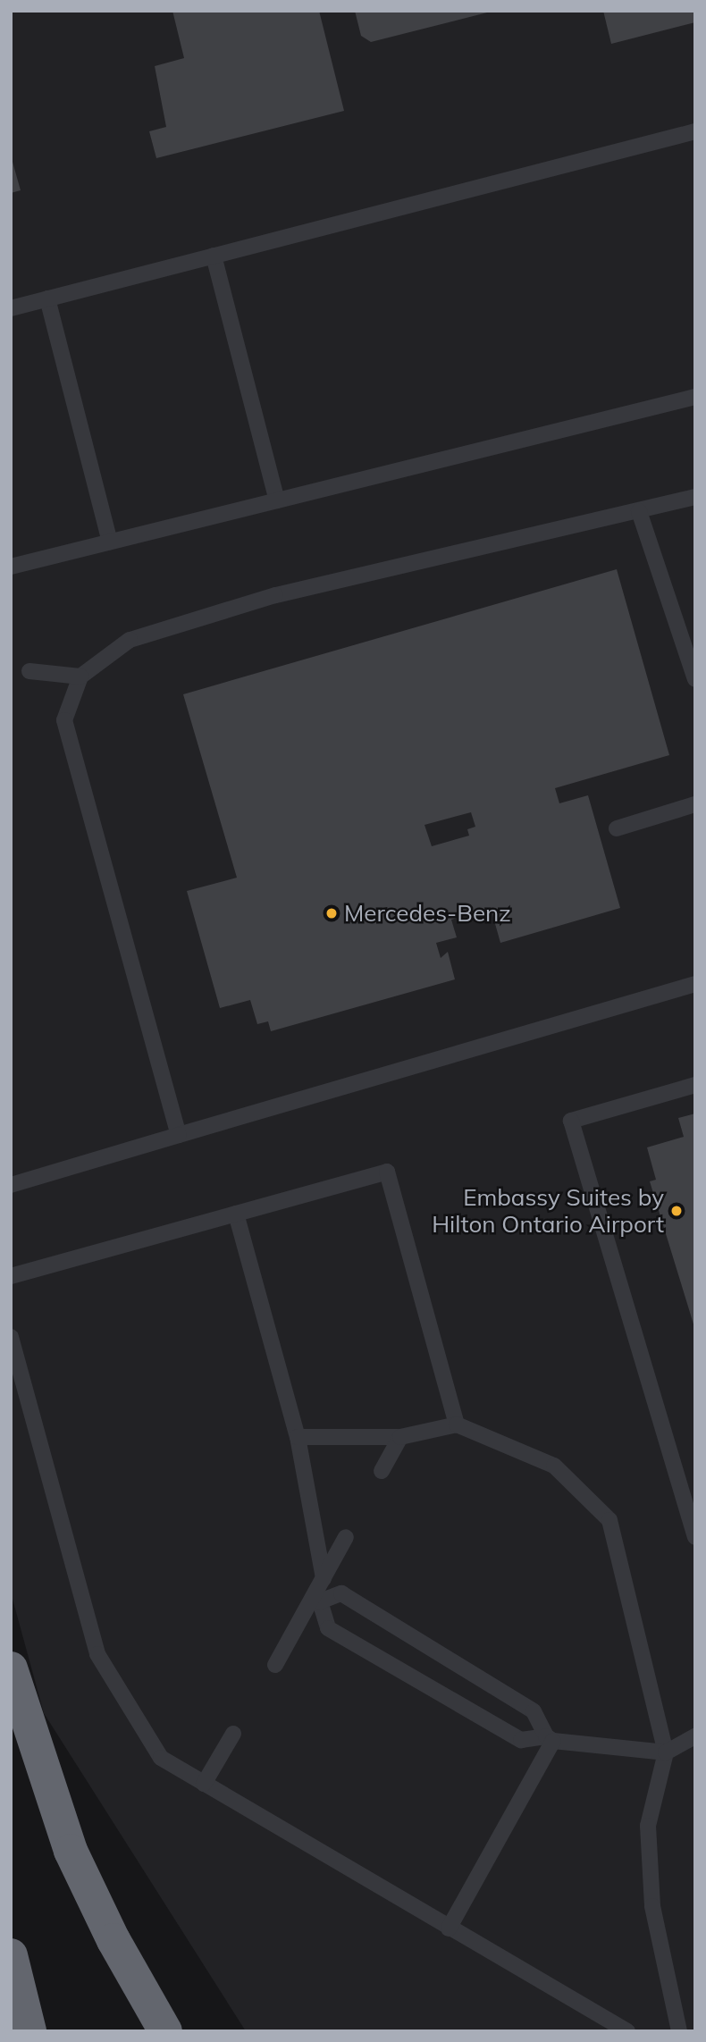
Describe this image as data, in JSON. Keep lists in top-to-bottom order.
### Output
{
  "places": ["Mercedes-Benz", "Embassy Suites by Hilton Ontario Airport"]
}
